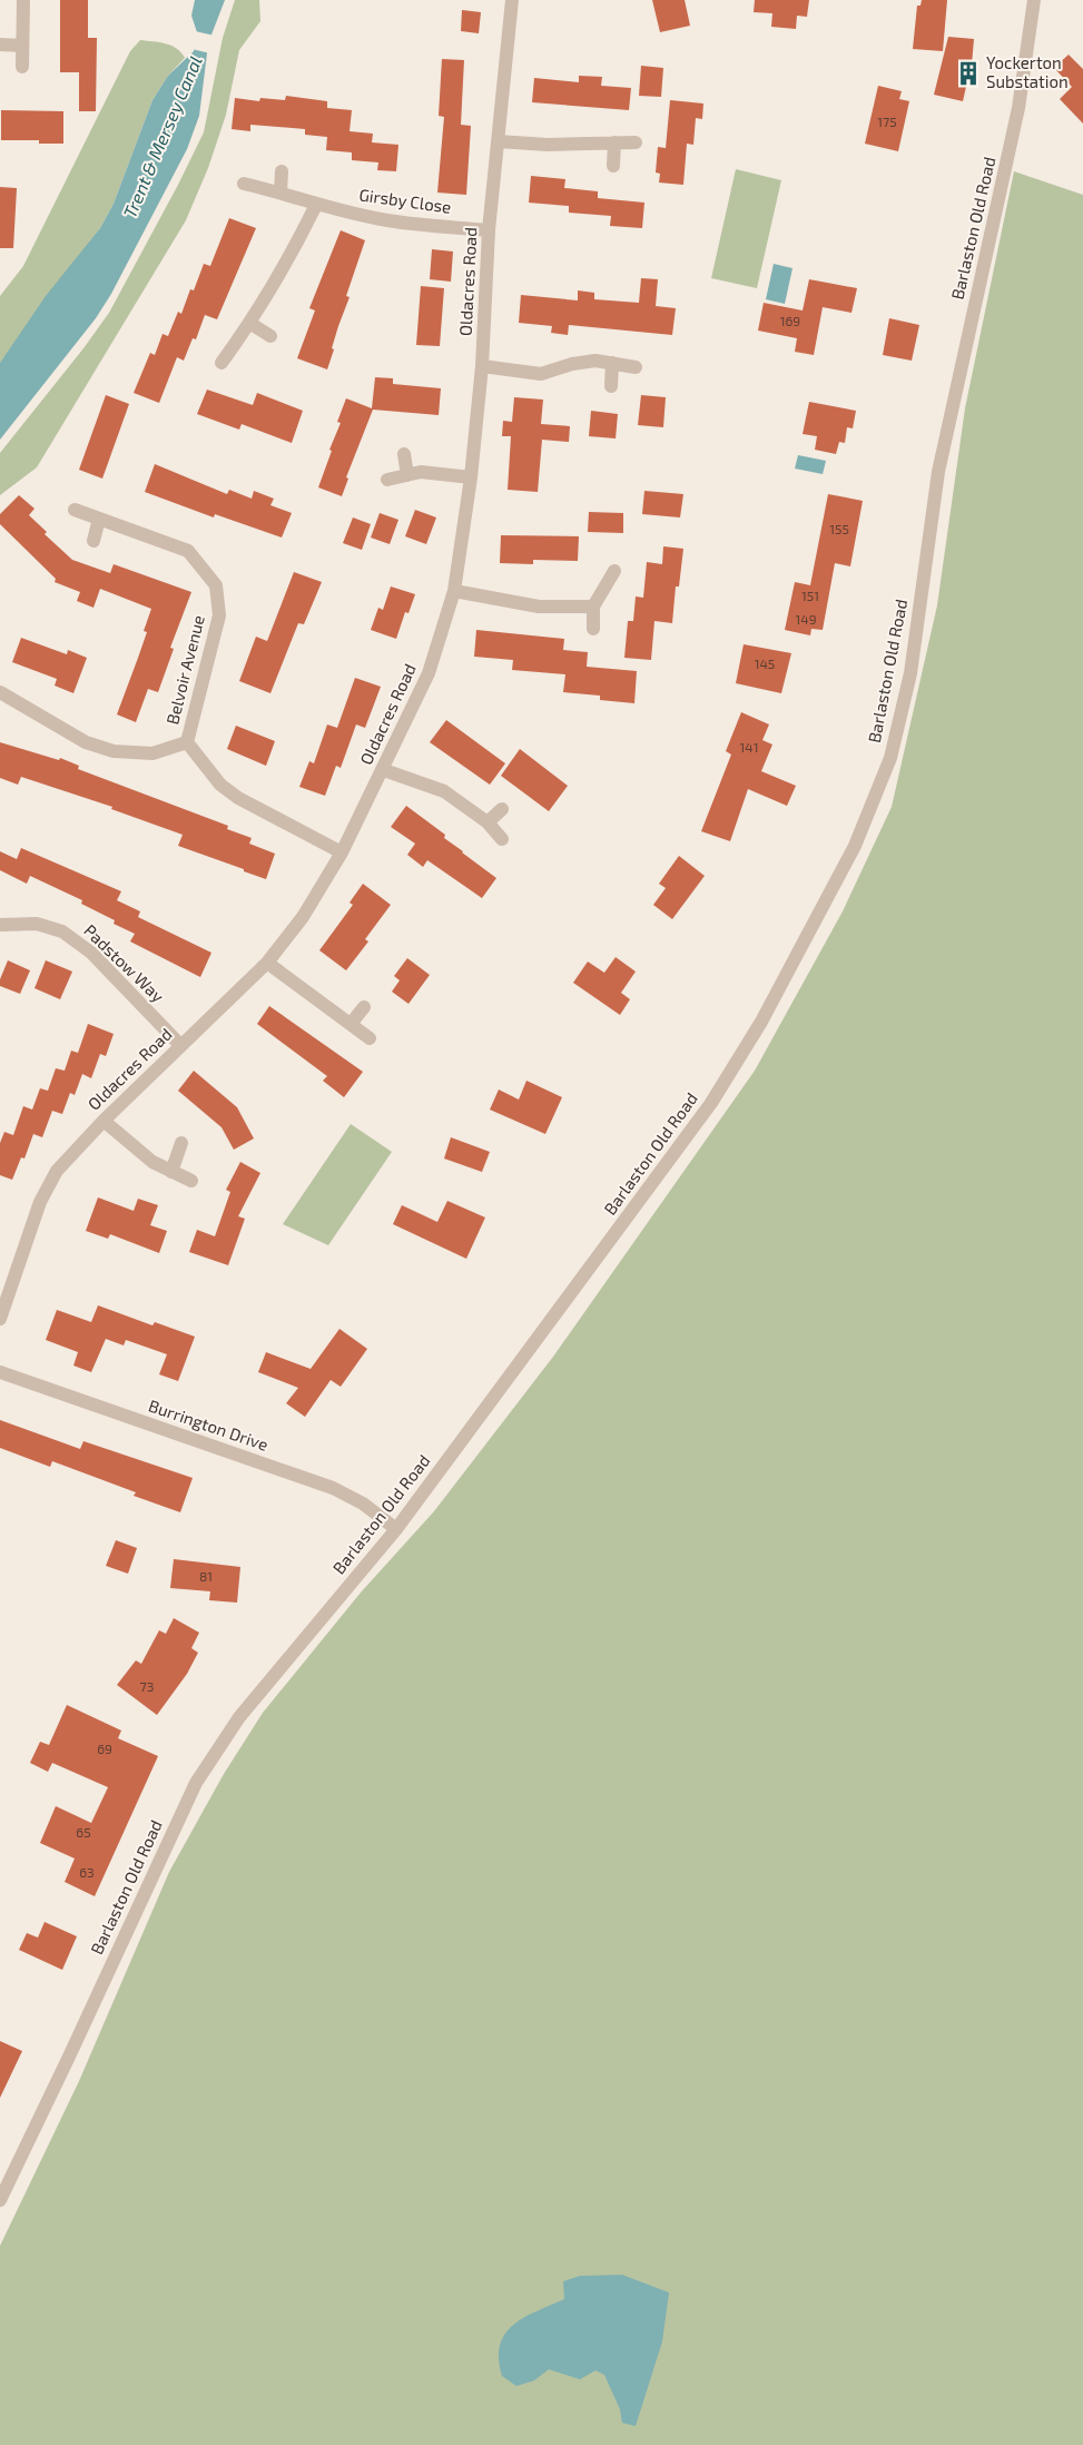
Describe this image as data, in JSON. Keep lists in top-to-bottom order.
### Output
{
  "streets": {
    "street": [
      "Girsby Close",
      "Barlaston Old Road",
      "Oldacres Road",
      "Belvoir Avenue",
      "Padstow Way",
      "Burrington Drive"
    ]
  },
  "crossings": [
    ["Girsby Close", "Oldacres Road"],
    ["Barlaston Old Road", "Burrington Drive"],
    ["Oldacres Road", "Belvoir Avenue"],
    ["Oldacres Road", "Padstow Way"]
  ],
  "water": ["Trent & Mersey Canal"],
  "places": {
    "building": ["Yockerton Substation"]
  },
  "house_numbers": [
    "175",
    "169",
    "155",
    "151",
    "149",
    "145",
    "141",
    "81",
    "73",
    "69",
    "65",
    "63"
  ]
}
